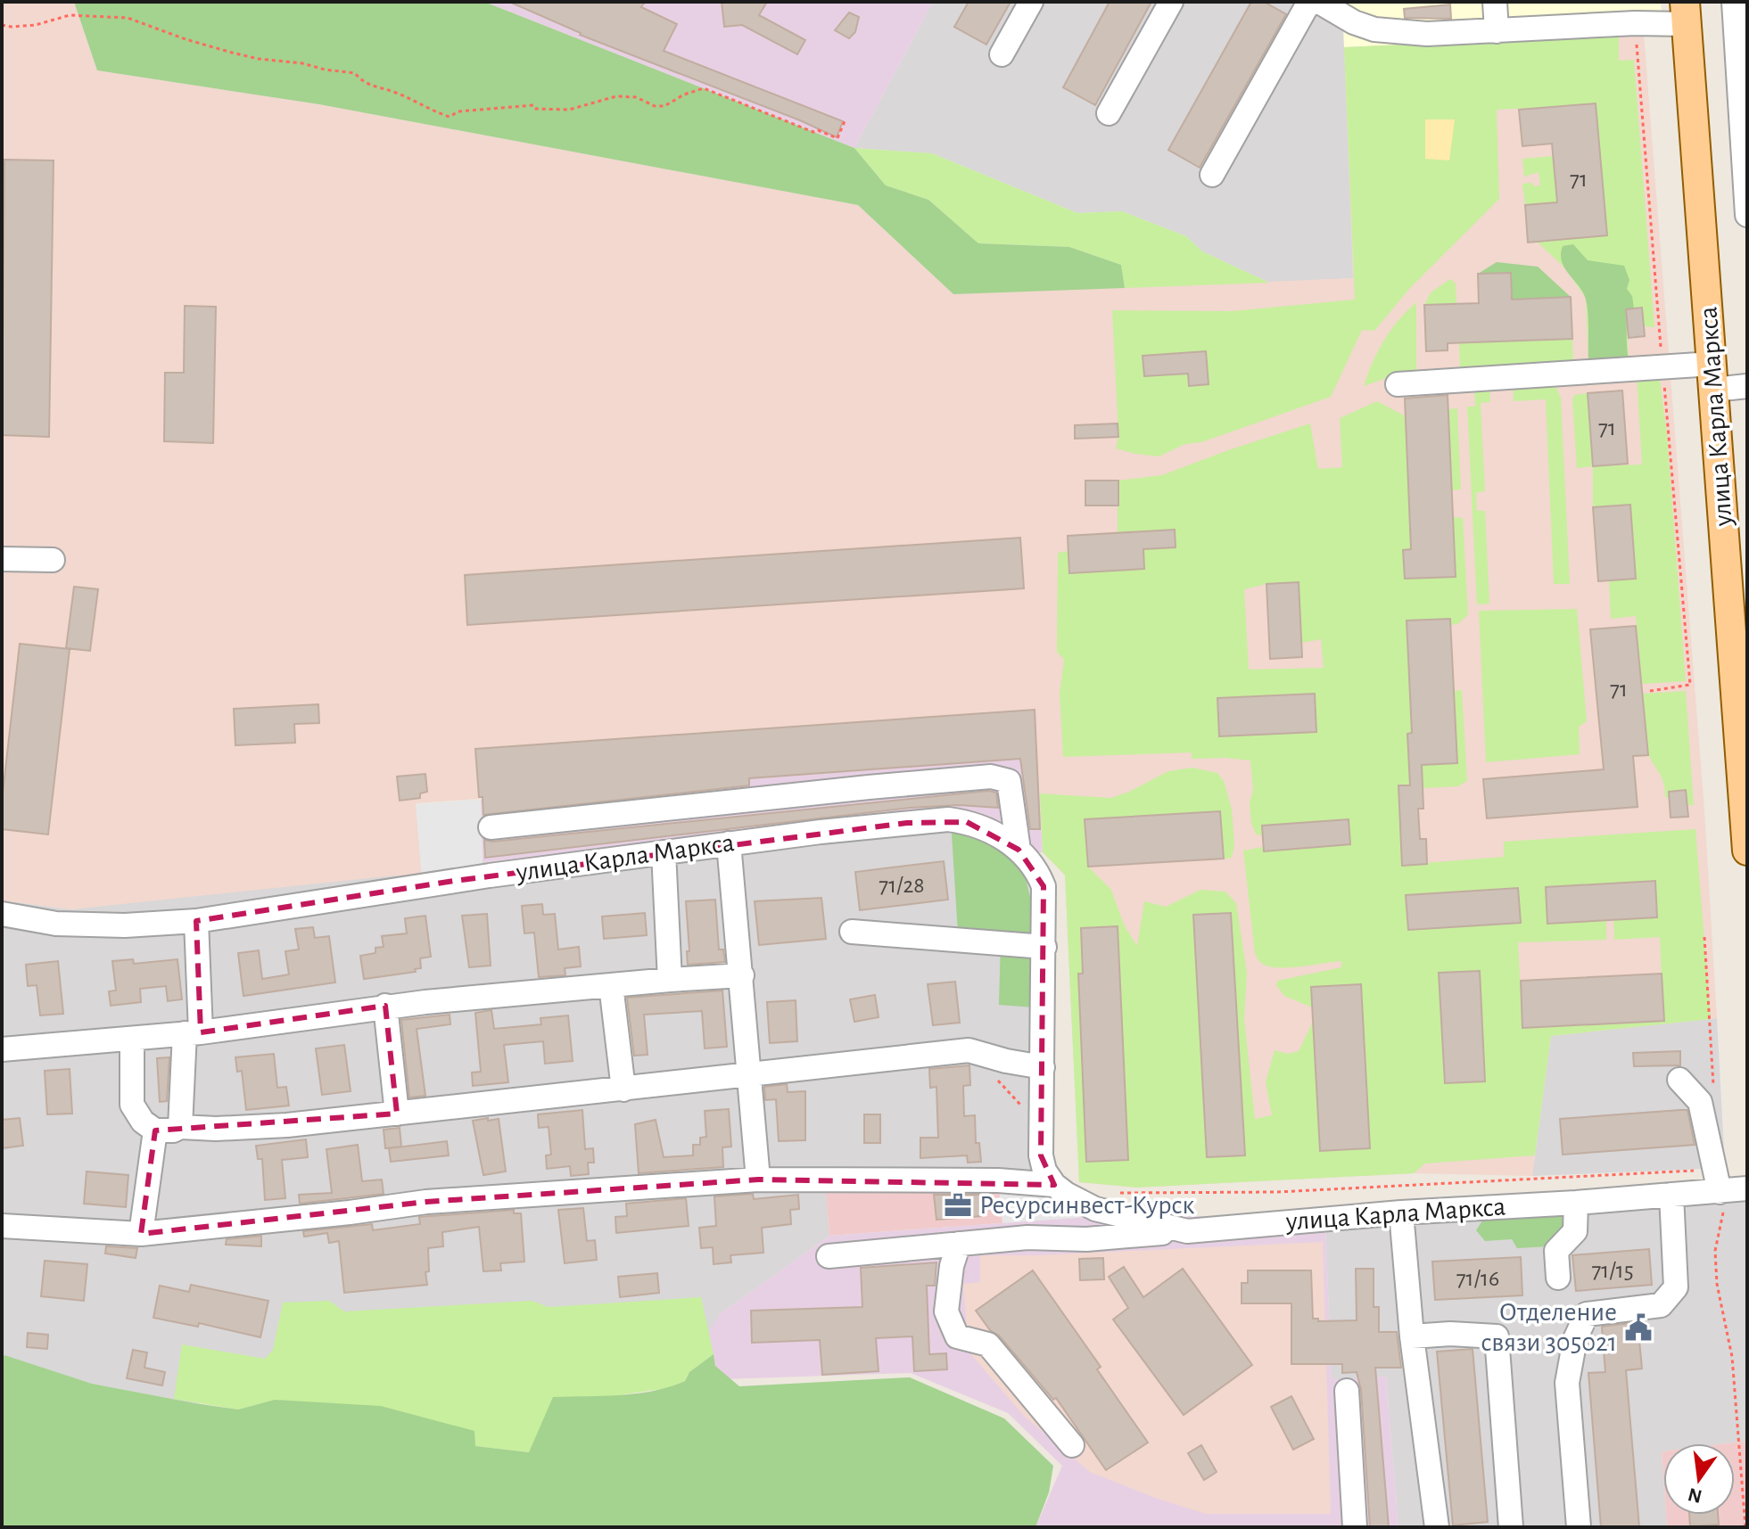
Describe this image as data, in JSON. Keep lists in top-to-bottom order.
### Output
{
  "streets": {
    "main road": ["улица Карла Маркса"]
  },
  "places": {
    "office": ["Ресурсинвест-Курск"],
    "public building": ["Отделение связи 305021"]
  },
  "house_numbers": [
    "71",
    "71",
    "71",
    "71/28",
    "71/15",
    "71/16"
  ],
  "north": "bottom"
}
